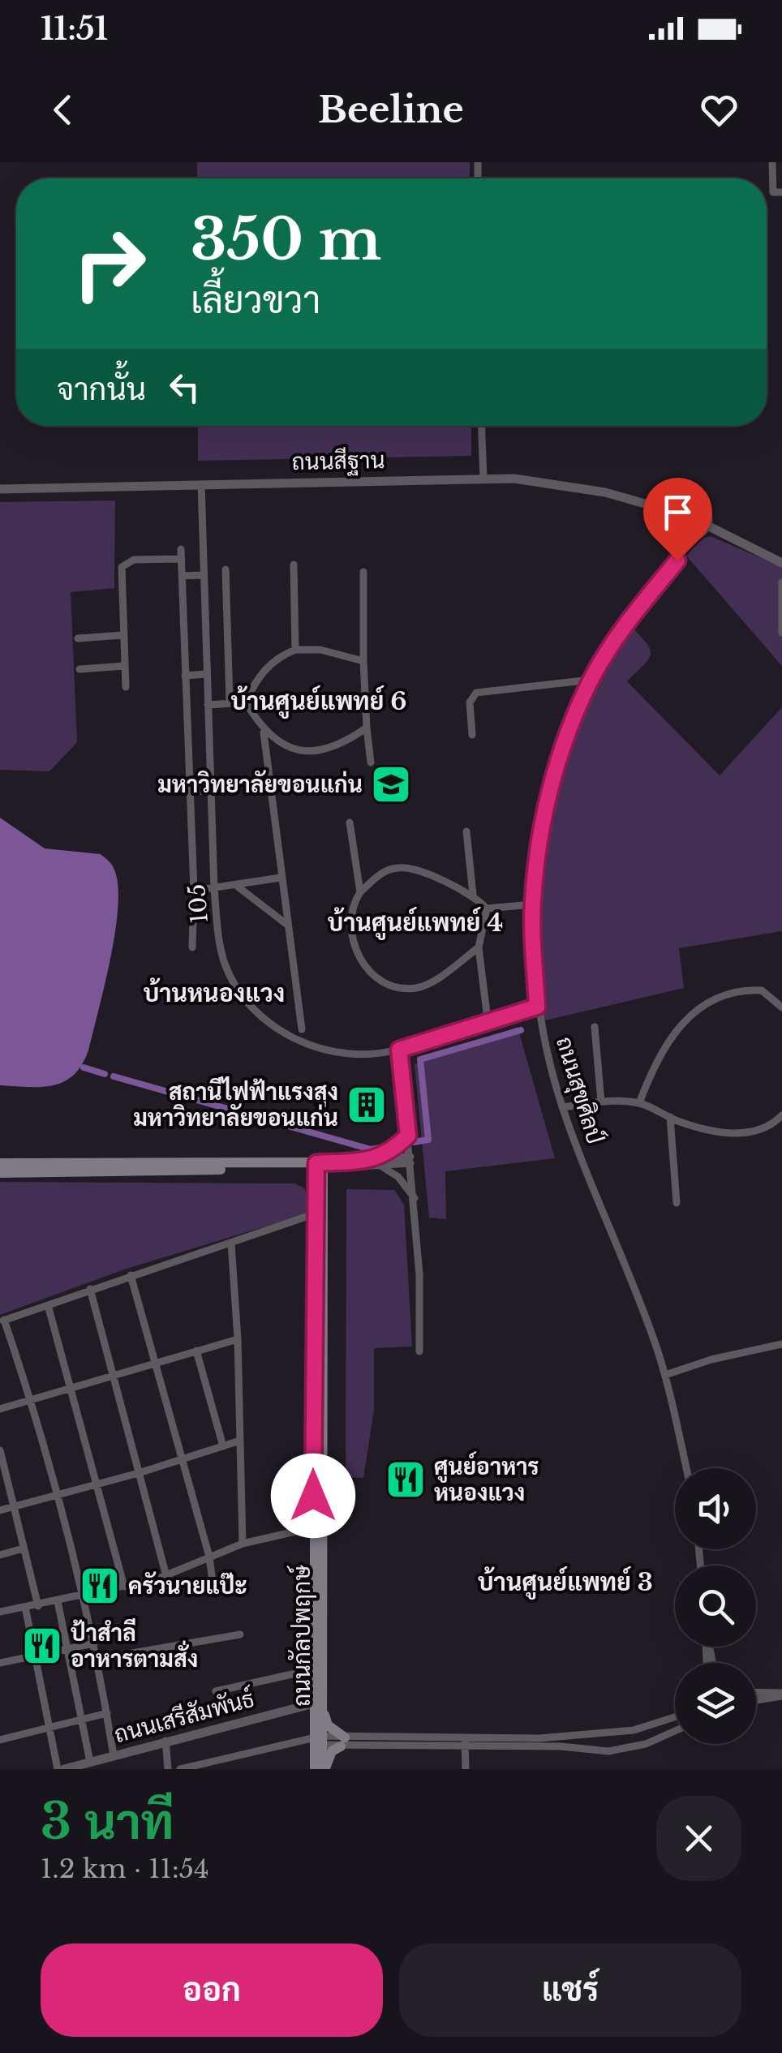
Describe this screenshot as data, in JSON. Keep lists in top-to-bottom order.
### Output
{
  "streets": {
    "main road": ["ถนนกัลปพฤกษ์"],
    "street": [
      "ถนนสีฐาน",
      "105",
      "ถนนสุขศิลป์",
      "ถนนเสรีสัมพันธ์"
    ]
  },
  "crossings": [
    ["ถนนสีฐาน", "105"],
    ["ถนนสีฐาน", "ถนนสุขศิลป์"],
    ["105", "ถนนสุขศิลป์"],
    ["ถนนกัลปพฤกษ์", "ถนนเสรีสัมพันธ์"]
  ],
  "districts": [
    "บ้านศูนย์แพทย์ 6",
    "บ้านศูนย์แพทย์ 4",
    "บ้านหนองแวง",
    "บ้านศูนย์แพทย์ 3"
  ],
  "places": {
    "school or university": ["มหาวิทยาลัยขอนแก่น"],
    "building": ["สถานีไฟฟ้าแรงสูง มหาวิทยาลัยขอนแก่น"],
    "restaurant": ["ศูนย์อาหาร หนองแวง", "ครัวนายแป๊ะ", "ป้าสำลี อาหารตามสั่ง"]
  },
  "page": {
    "status": "11:51",
    "header": "Beeline",
    "turn": ["350 m", "เลี้ยวขวา"],
    "then": "จากนั้น",
    "heading": ["3 นาที", "1.2 km · 11:54"],
    "buttons": ["ออก", "แชร์"]
  }
}
